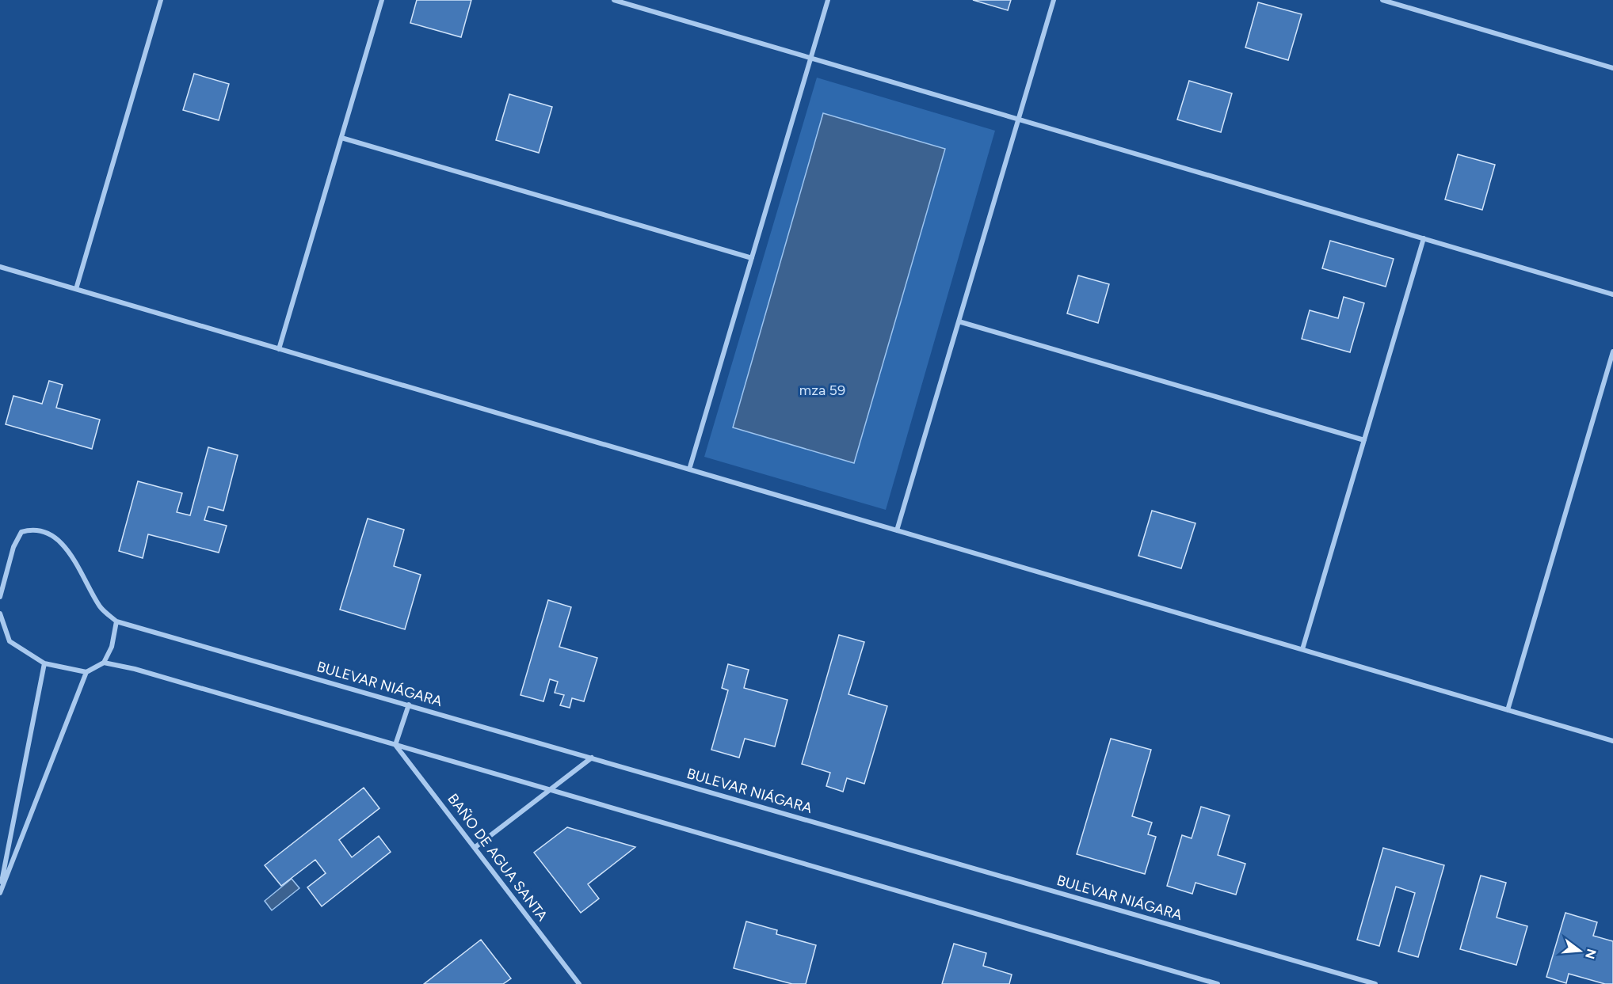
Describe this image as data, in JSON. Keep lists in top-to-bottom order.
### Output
{
  "streets": {
    "street": ["BULEVAR NIÁGARA", "BAÑO DE AGUA SANTA"]
  },
  "parks": ["mza 59"],
  "north": "right"
}
